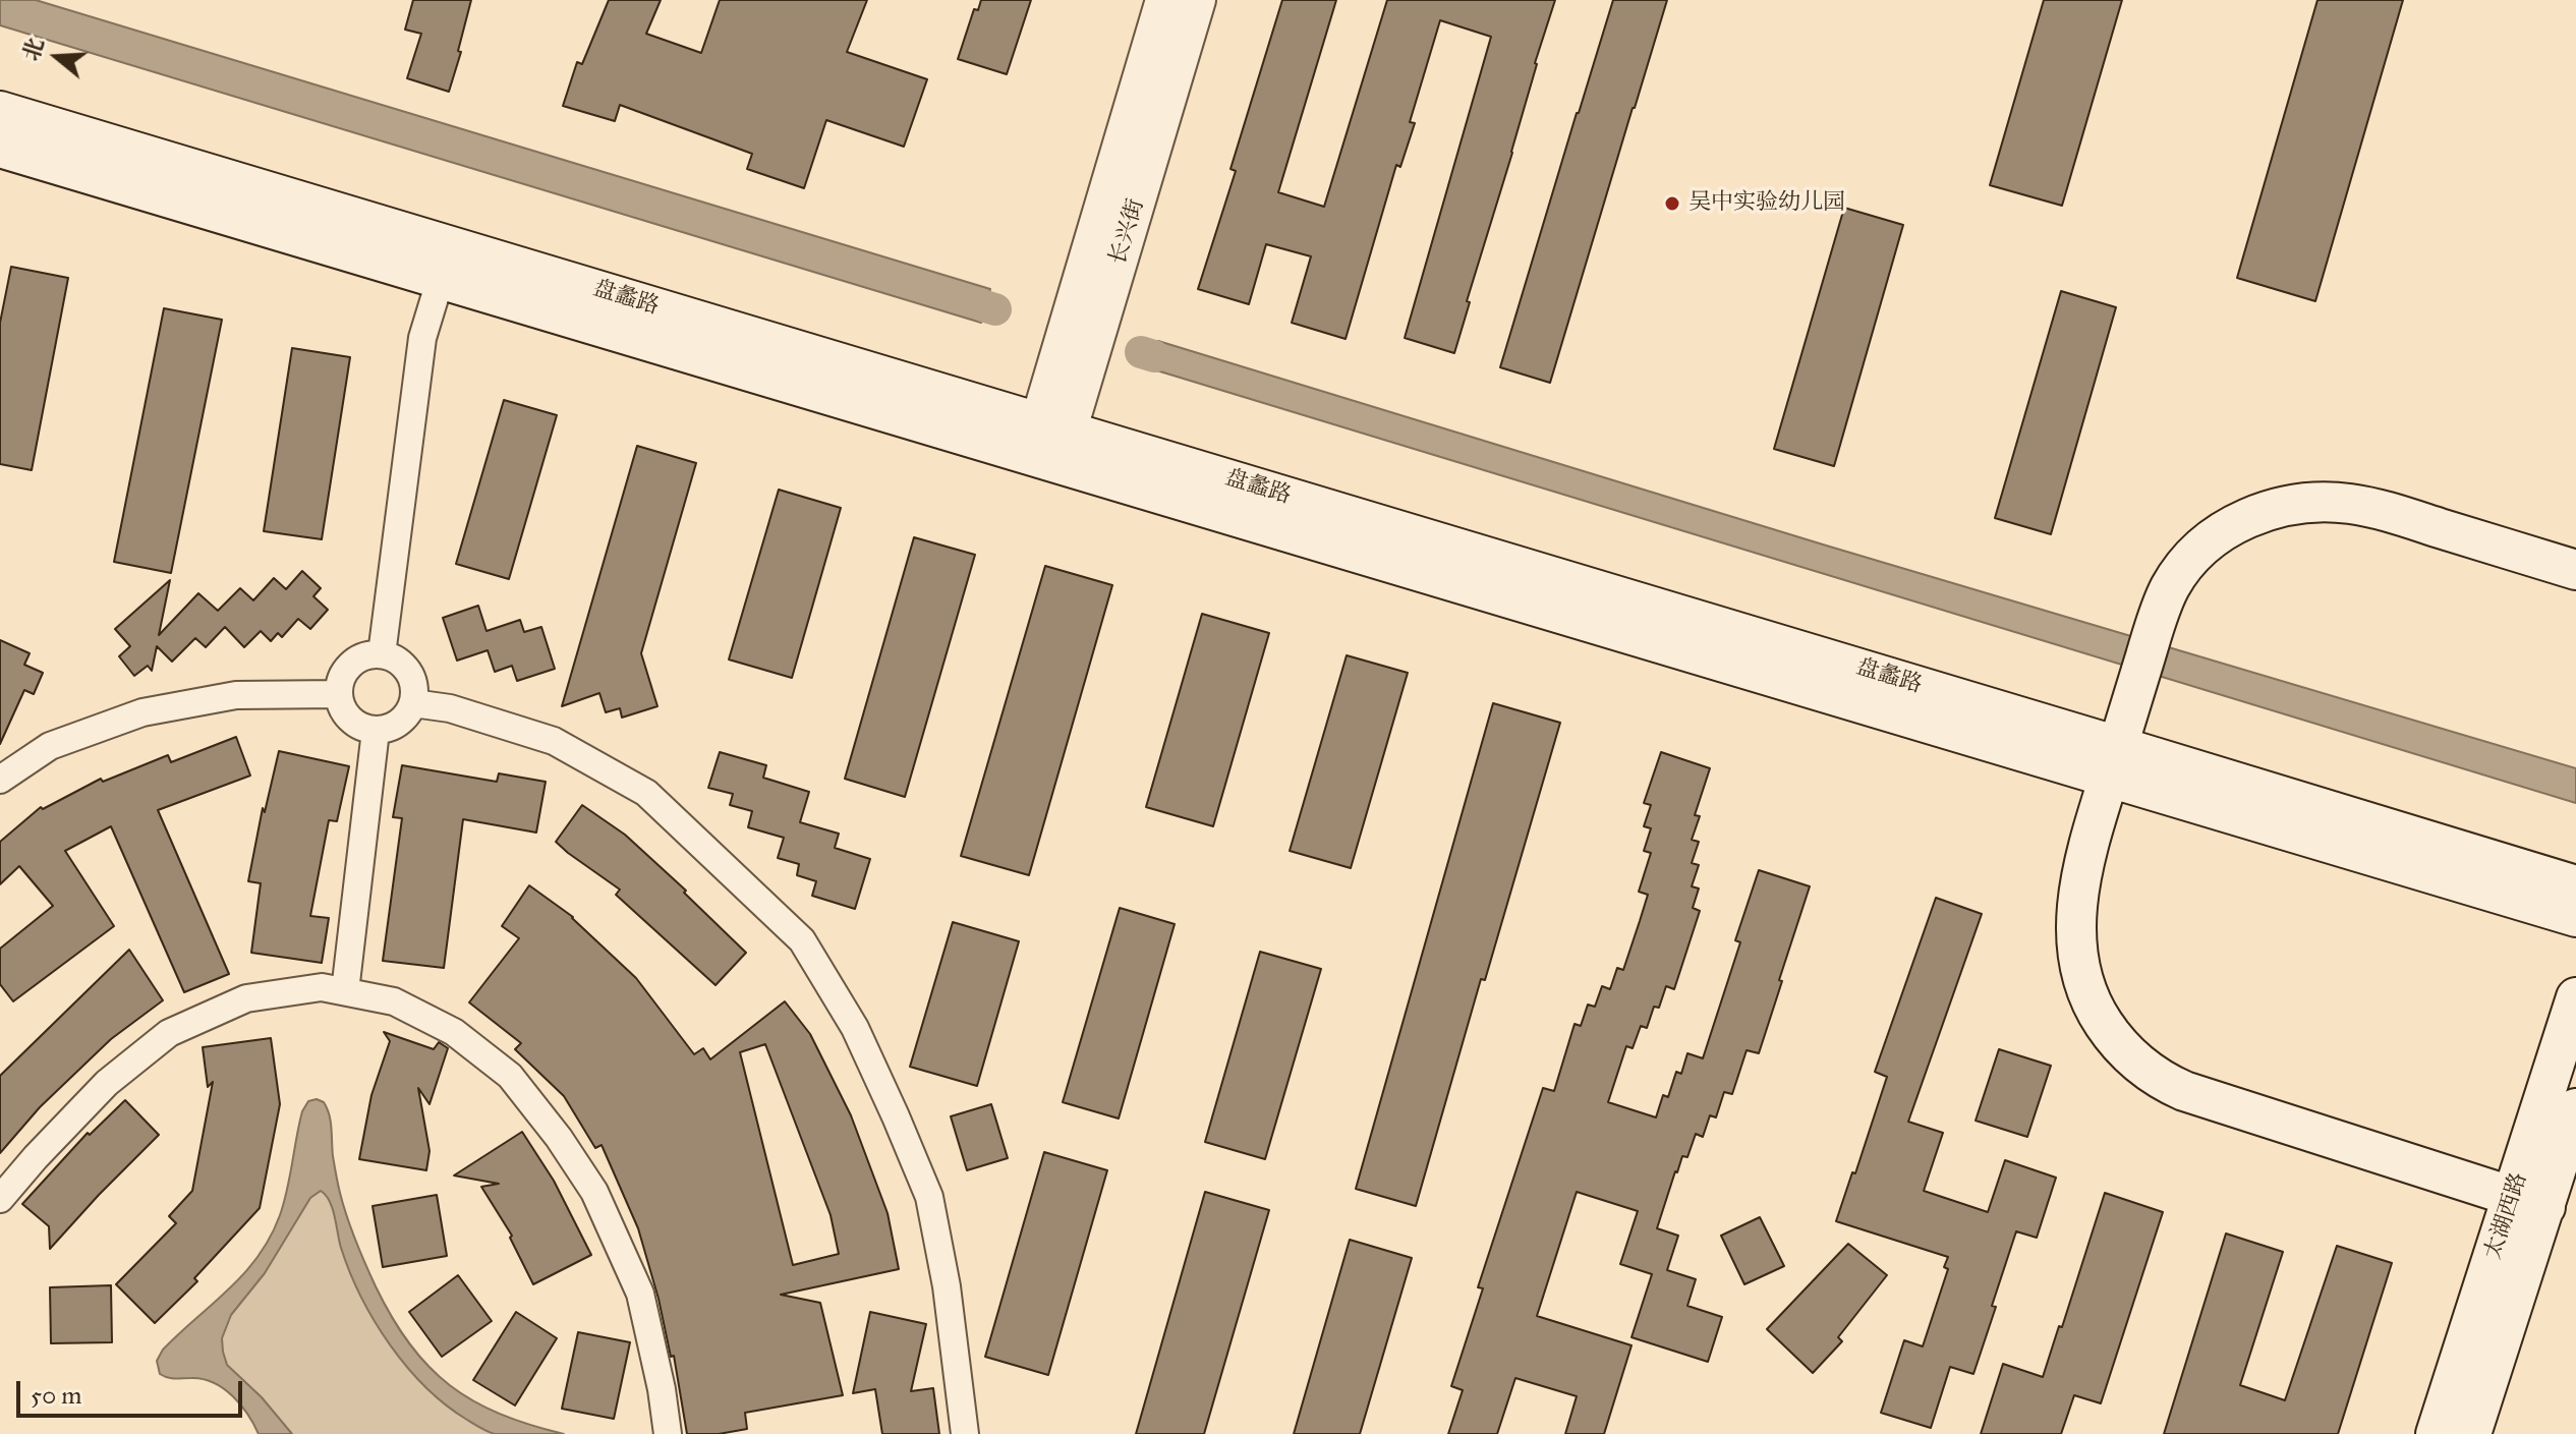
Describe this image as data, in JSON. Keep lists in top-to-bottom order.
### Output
{
  "streets": {
    "main road": ["盘蠡路", "太湖西路"],
    "street": ["长兴街"]
  },
  "crossings": [
    ["长兴街", "盘蠡路"]
  ],
  "places": ["吴中实验幼儿园"],
  "scale_bar": "50 m",
  "north": "left"
}
